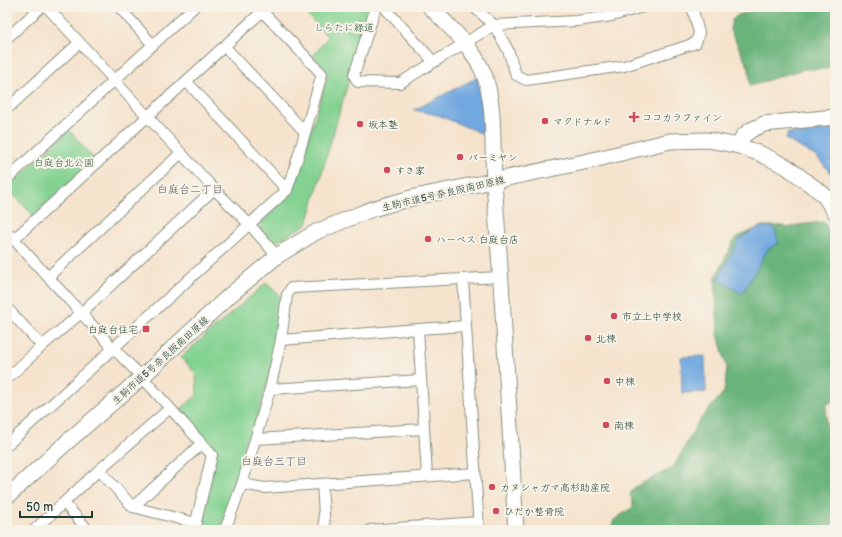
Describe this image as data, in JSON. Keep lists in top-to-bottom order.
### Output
{
  "streets": {
    "street": ["生駒市道5号奈良阪南田原線"]
  },
  "districts": ["白庭台二丁目", "白庭台三丁目"],
  "parks": ["しらたに緑道", "白庭台北公園"],
  "places": {
    "health": ["ココカラファイン"],
    "other": [
      "マクドナルド",
      "坂本塾",
      "バーミヤン",
      "すき家",
      "ハーベス 白庭台店",
      "市立上中学校",
      "北棟",
      "中棟",
      "南棟",
      "カヌシャガマ高杉助産院",
      "ひだか整骨院"
    ],
    "transit": ["白庭台住宅"]
  },
  "scale_bar": "50 m"
}
